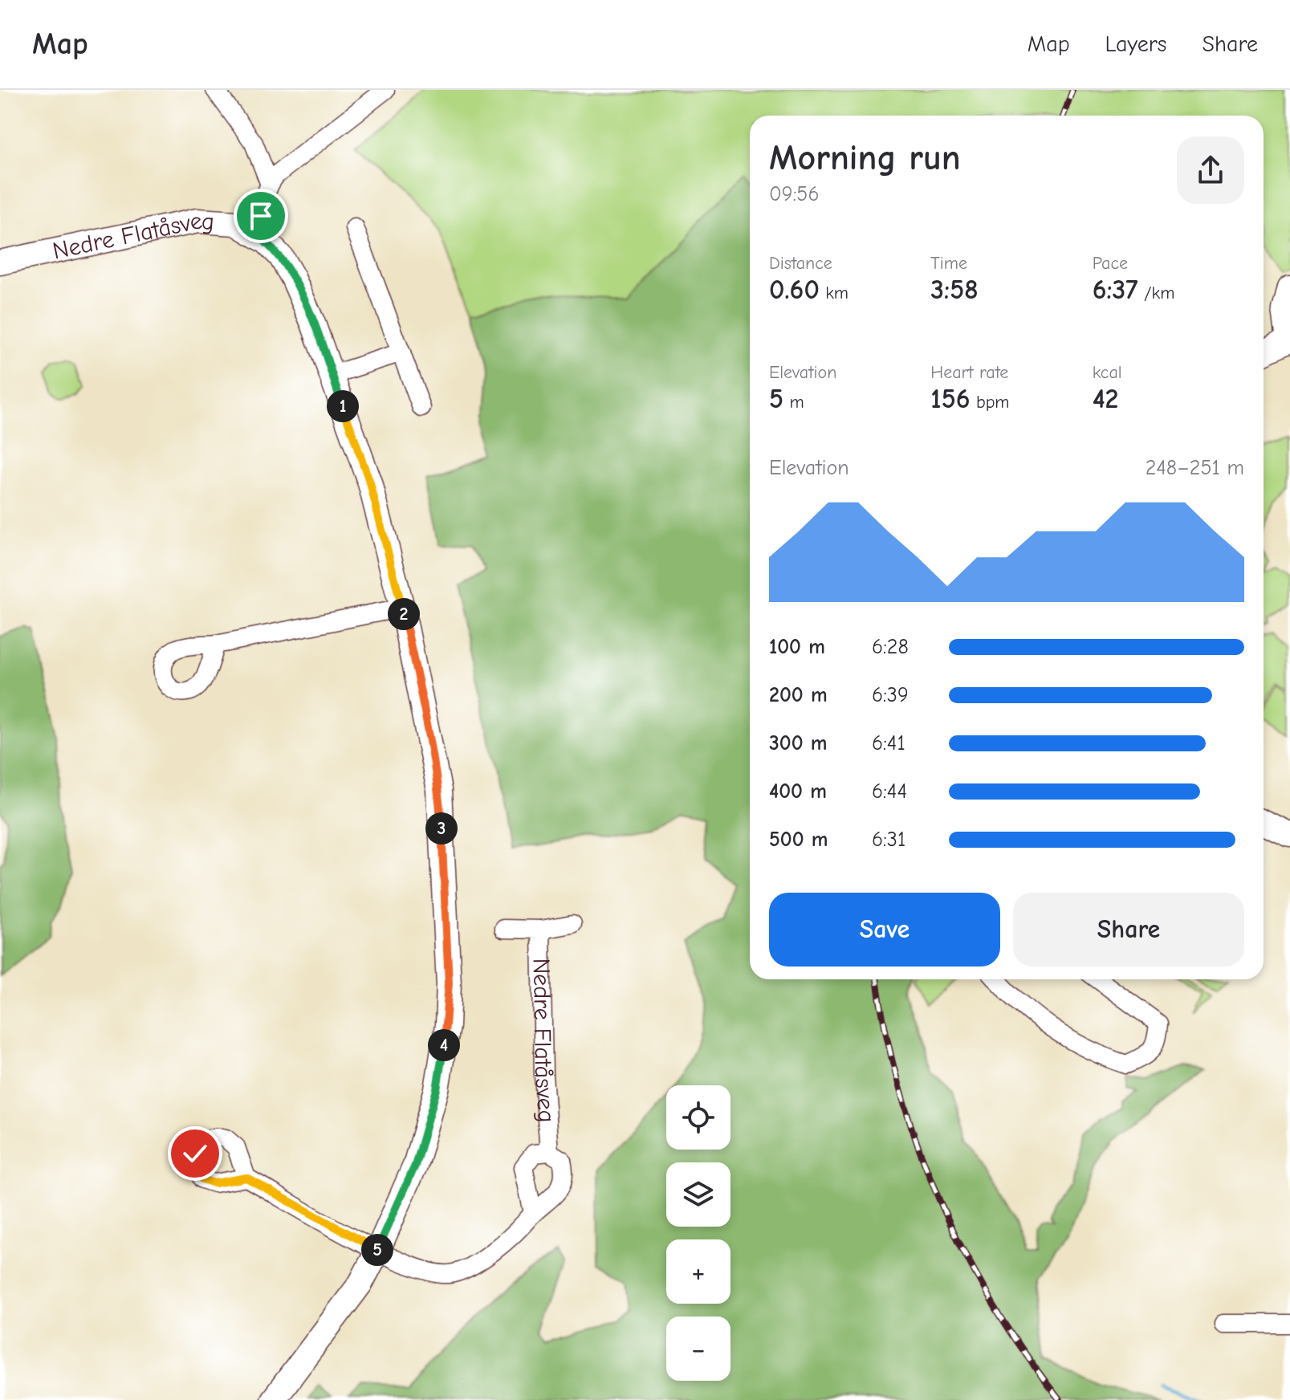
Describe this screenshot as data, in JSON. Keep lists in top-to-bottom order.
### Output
{
  "streets": {
    "street": ["Nedre Flatåsveg"]
  },
  "page": {
    "header": "Map",
    "nav": ["Map", "Layers", "Share"],
    "heading": ["Morning run", "09:56"],
    "stats": [
      ["Distance", "0.60 km"],
      ["Time", "3:58"],
      ["Pace", "6:37 /km"],
      ["Elevation", "5 m"],
      ["Heart rate", "156 bpm"],
      ["kcal", "42"]
    ],
    "pins": [
      "1",
      "2",
      "3",
      "4",
      "5"
    ],
    "chart": ["Elevation", "248–251 m"],
    "list": [
      {
        "name": "100 m",
        "note": "6:28"
      },
      {
        "name": "200 m",
        "note": "6:39"
      },
      {
        "name": "300 m",
        "note": "6:41"
      },
      {
        "name": "400 m",
        "note": "6:44"
      },
      {
        "name": "500 m",
        "note": "6:31"
      }
    ],
    "buttons": ["Save", "Share"],
    "map_buttons": ["+", "−"]
  }
}
